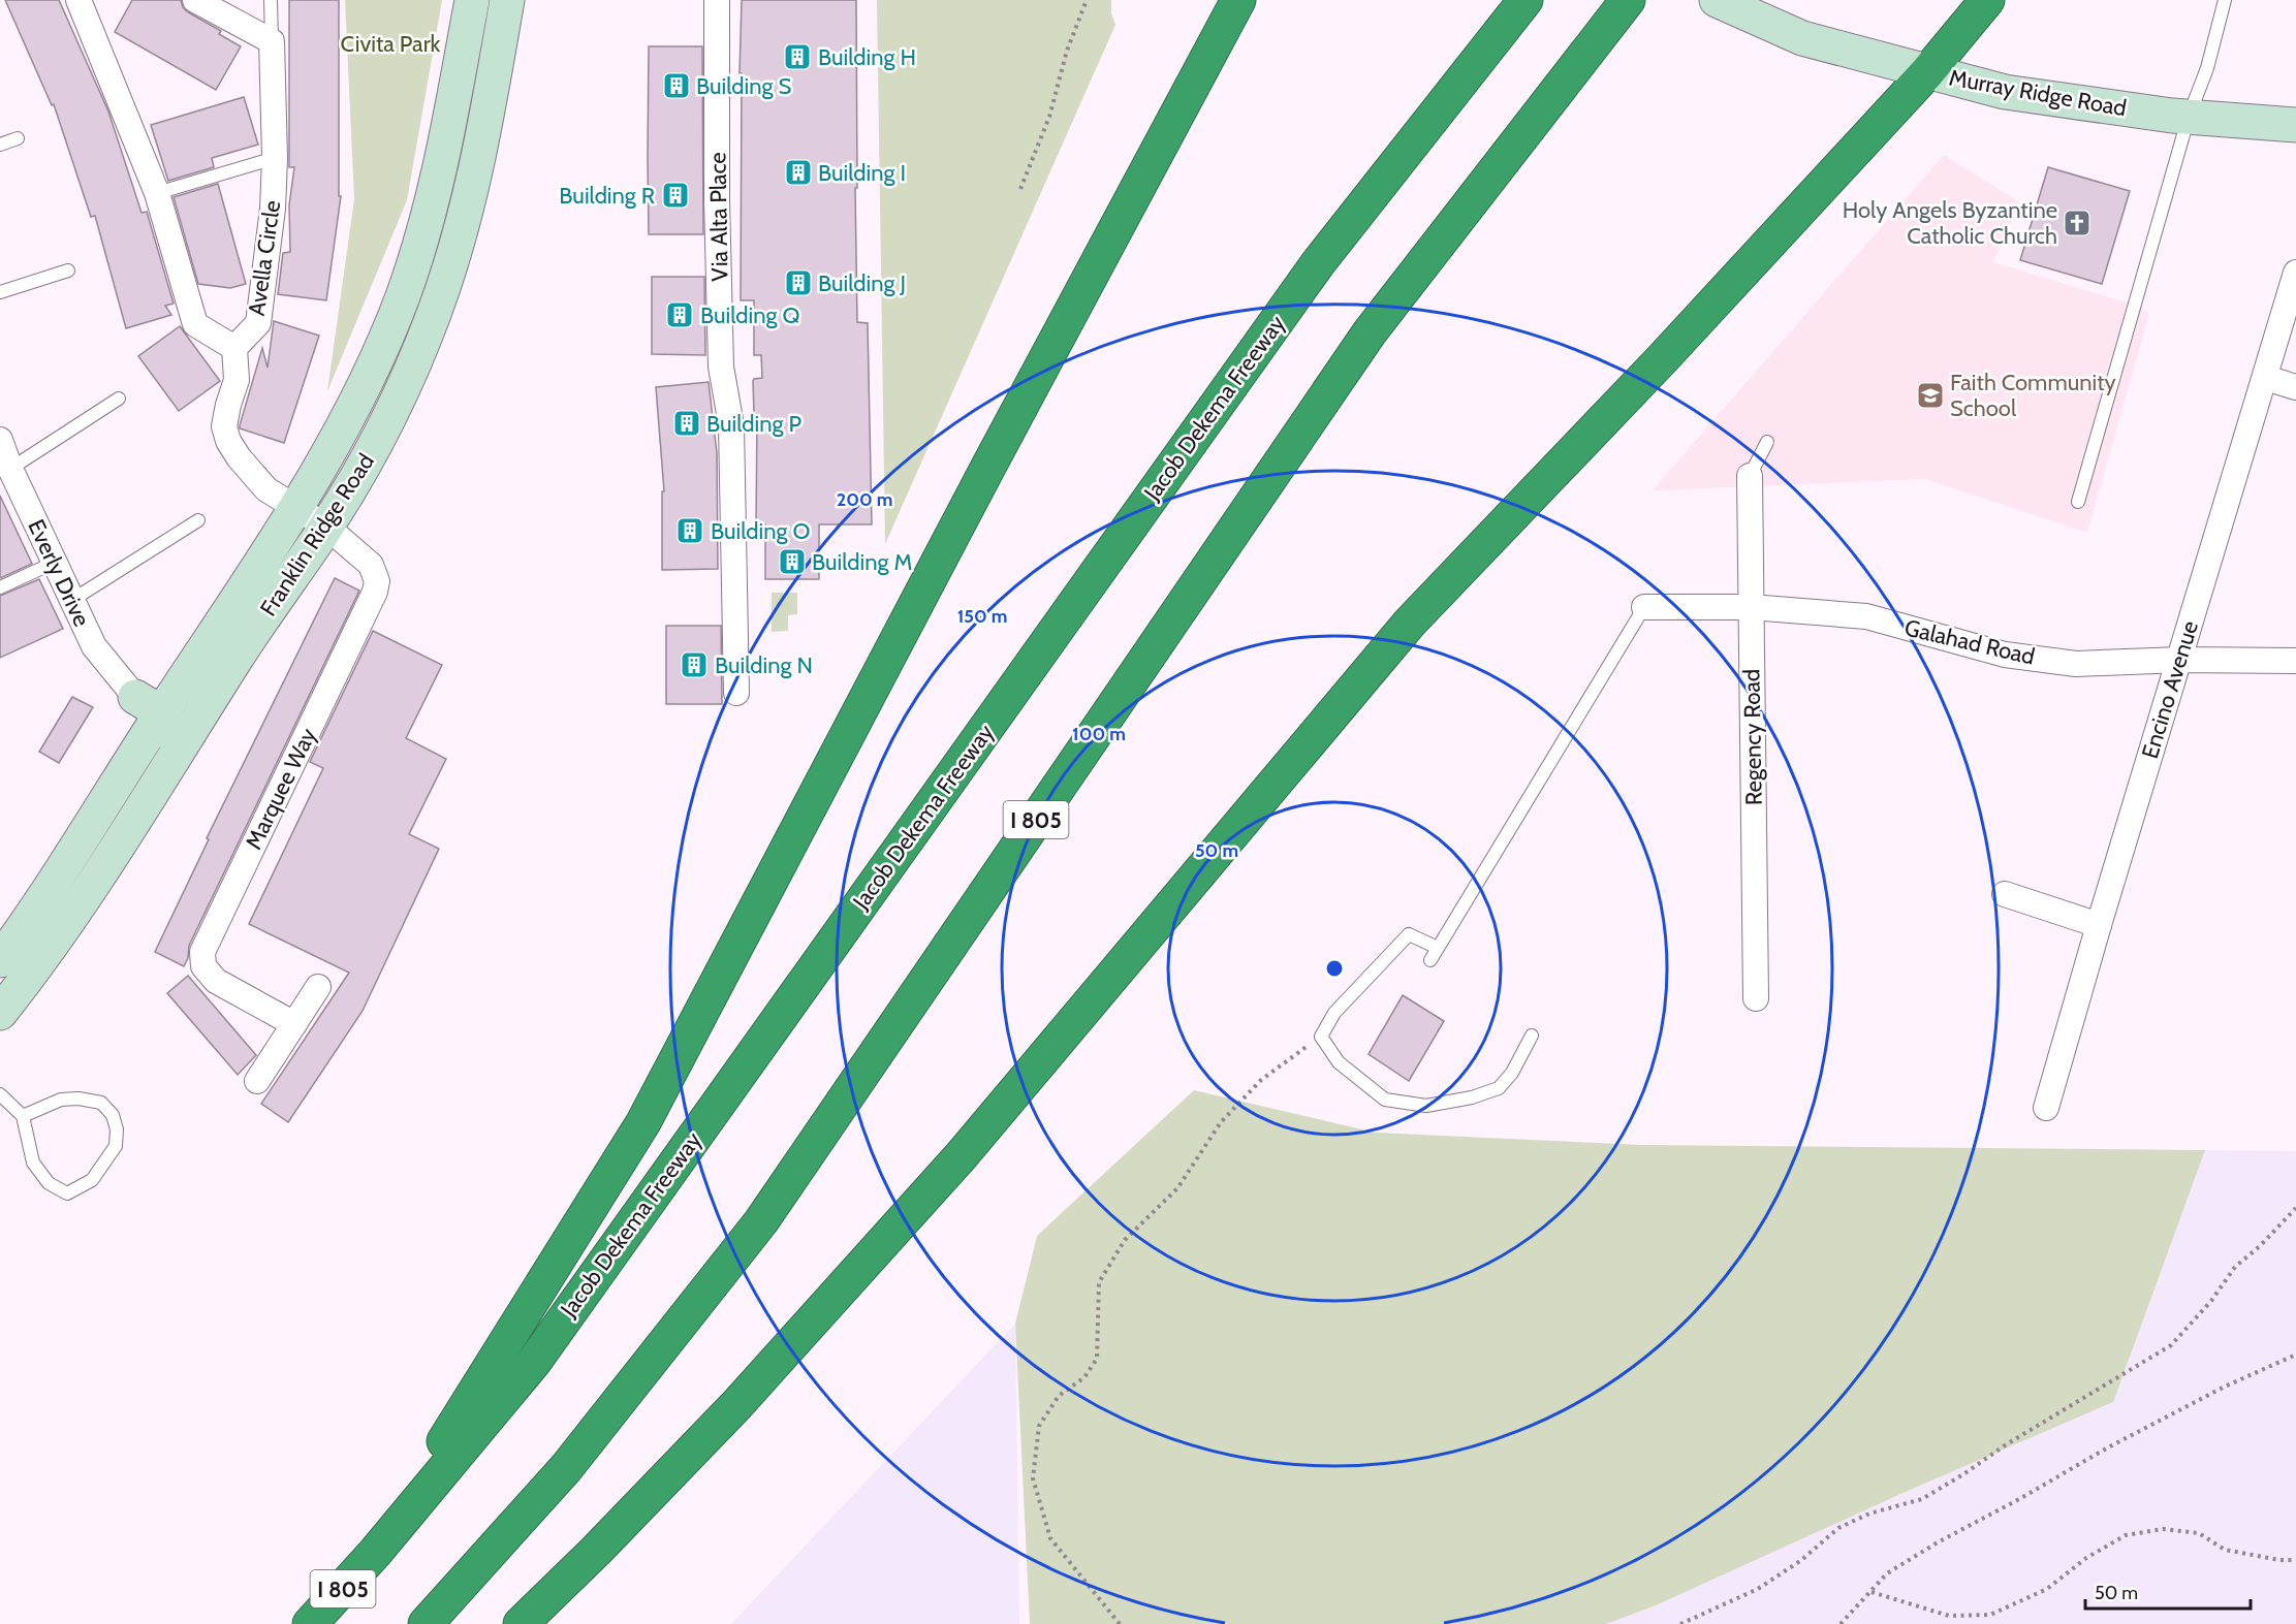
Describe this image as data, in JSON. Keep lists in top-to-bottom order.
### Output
{
  "streets": {
    "highway": ["Jacob Dekema Freeway", "I 805"],
    "street": [
      "Murray Ridge Road",
      "Via Alta Place",
      "Avella Circle",
      "Franklin Ridge Road",
      "Everly Drive",
      "Galahad Road",
      "Encino Avenue",
      "Regency Road",
      "Marquee Way"
    ]
  },
  "crossings": [
    ["Avella Circle", "Marquee Way"],
    ["Franklin Ridge Road", "Everly Drive"],
    ["Franklin Ridge Road", "Marquee Way"],
    ["Galahad Road", "Encino Avenue"],
    ["Galahad Road", "Regency Road"]
  ],
  "parks": ["Civita Park"],
  "places": {
    "building": [
      "Building H",
      "Building S",
      "Building I",
      "Building R",
      "Building J",
      "Building Q",
      "Building P",
      "Building O",
      "Building M",
      "Building N"
    ],
    "church": ["Holy Angels Byzantine Catholic Church"],
    "school or university": ["Faith Community School"]
  },
  "scale_bar": "50 m",
  "rings": [
    "200 m",
    "150 m",
    "100 m",
    "50 m"
  ]
}
